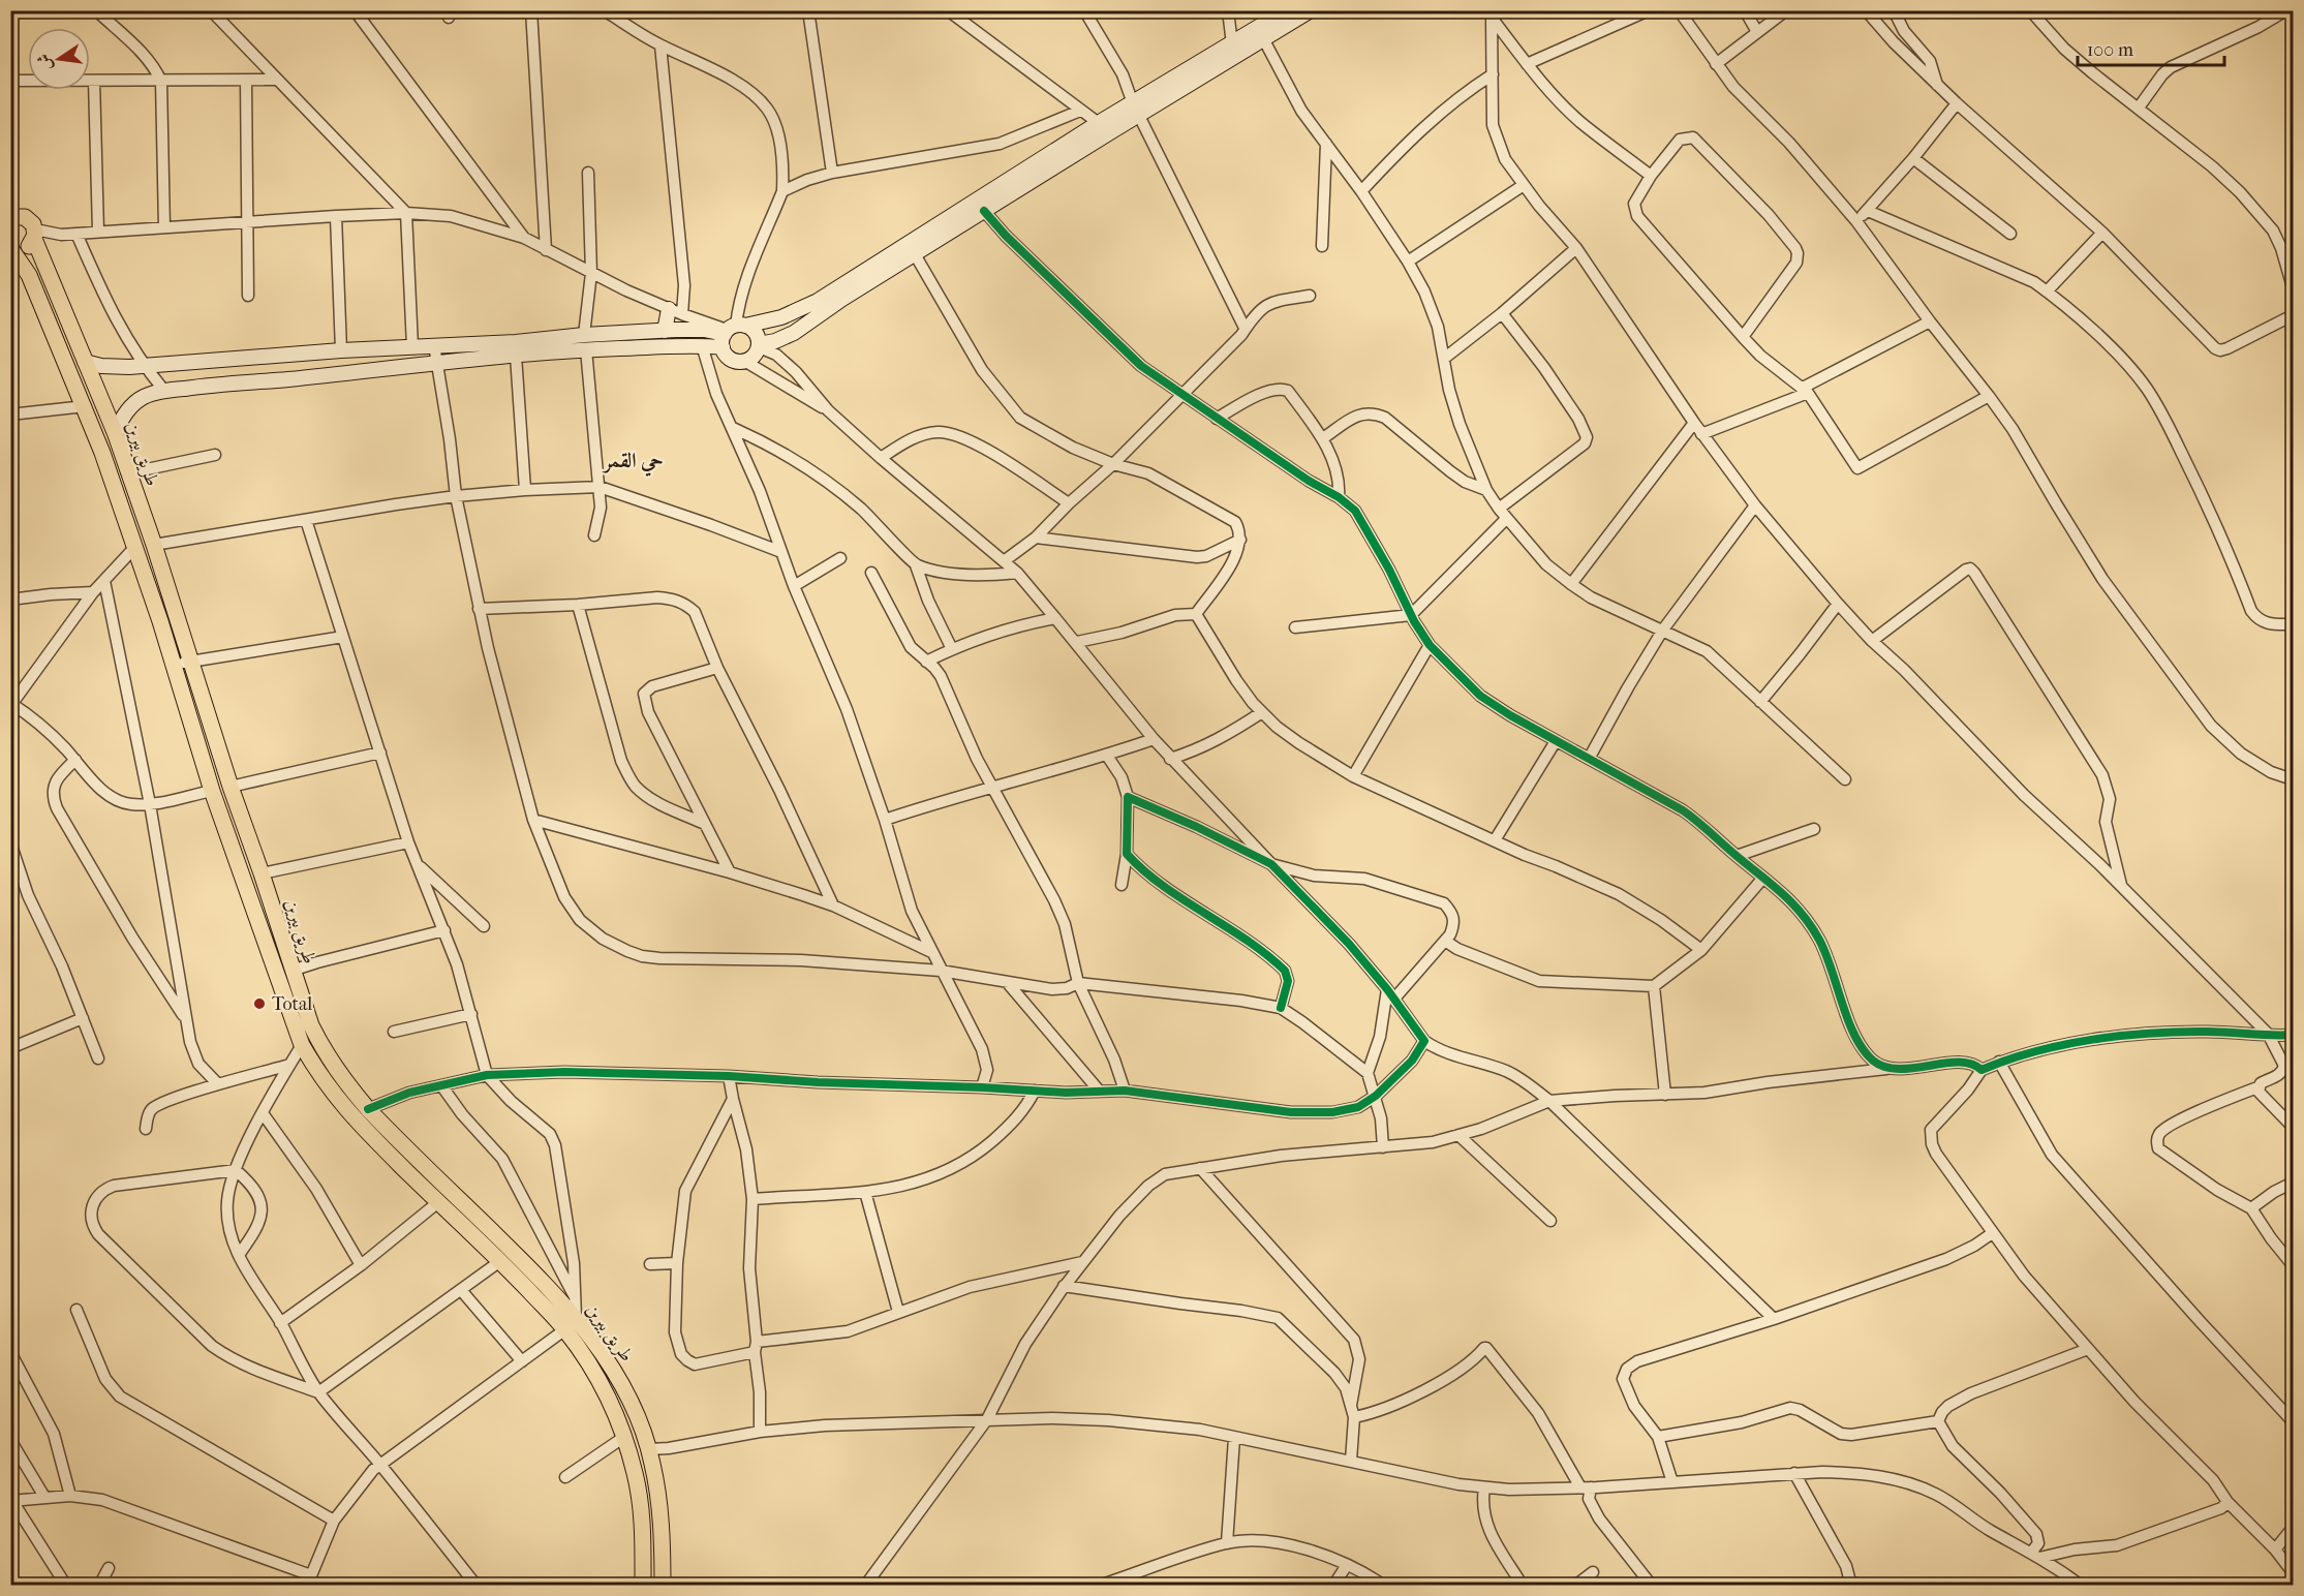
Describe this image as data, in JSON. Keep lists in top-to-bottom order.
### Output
{
  "streets": {
    "main road": ["طريق بيرين"]
  },
  "districts": ["حي القمر"],
  "places": ["Total"],
  "scale_bar": "100 m",
  "north": "left"
}
